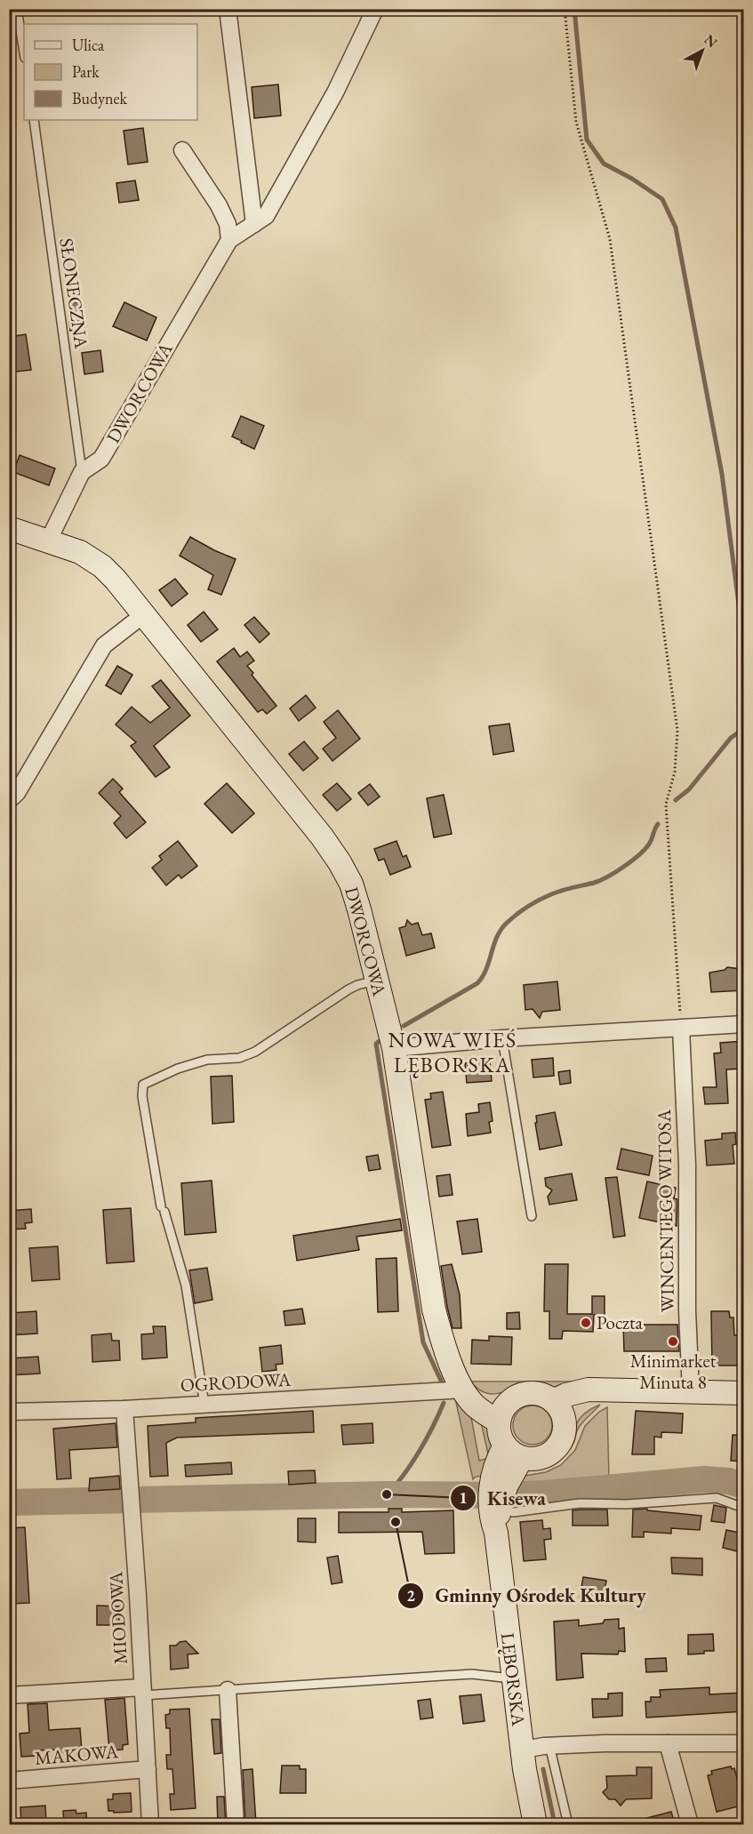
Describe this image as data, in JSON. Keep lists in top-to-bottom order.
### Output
{
  "streets": {
    "street": [
      "DWORCOWA",
      "WINCENTEGO WITOSA",
      "OGRODOWA",
      "MIODOWA",
      "LĘBORSKA",
      "MAKOWA"
    ],
    "lane": ["SŁONECZNA"]
  },
  "crossings": [
    ["SŁONECZNA", "DWORCOWA"],
    ["DWORCOWA", "OGRODOWA"],
    ["OGRODOWA", "MIODOWA"],
    ["MIODOWA", "MAKOWA"]
  ],
  "districts": ["NOWA WIEŚ LĘBORSKA"],
  "places": [
    "Poczta",
    "Minimarket Minuta 8",
    "Kisewa",
    "Gminny Ośrodek Kultury"
  ],
  "legend": ["Ulica", "Park", "Budynek"],
  "north": "top right"
}
